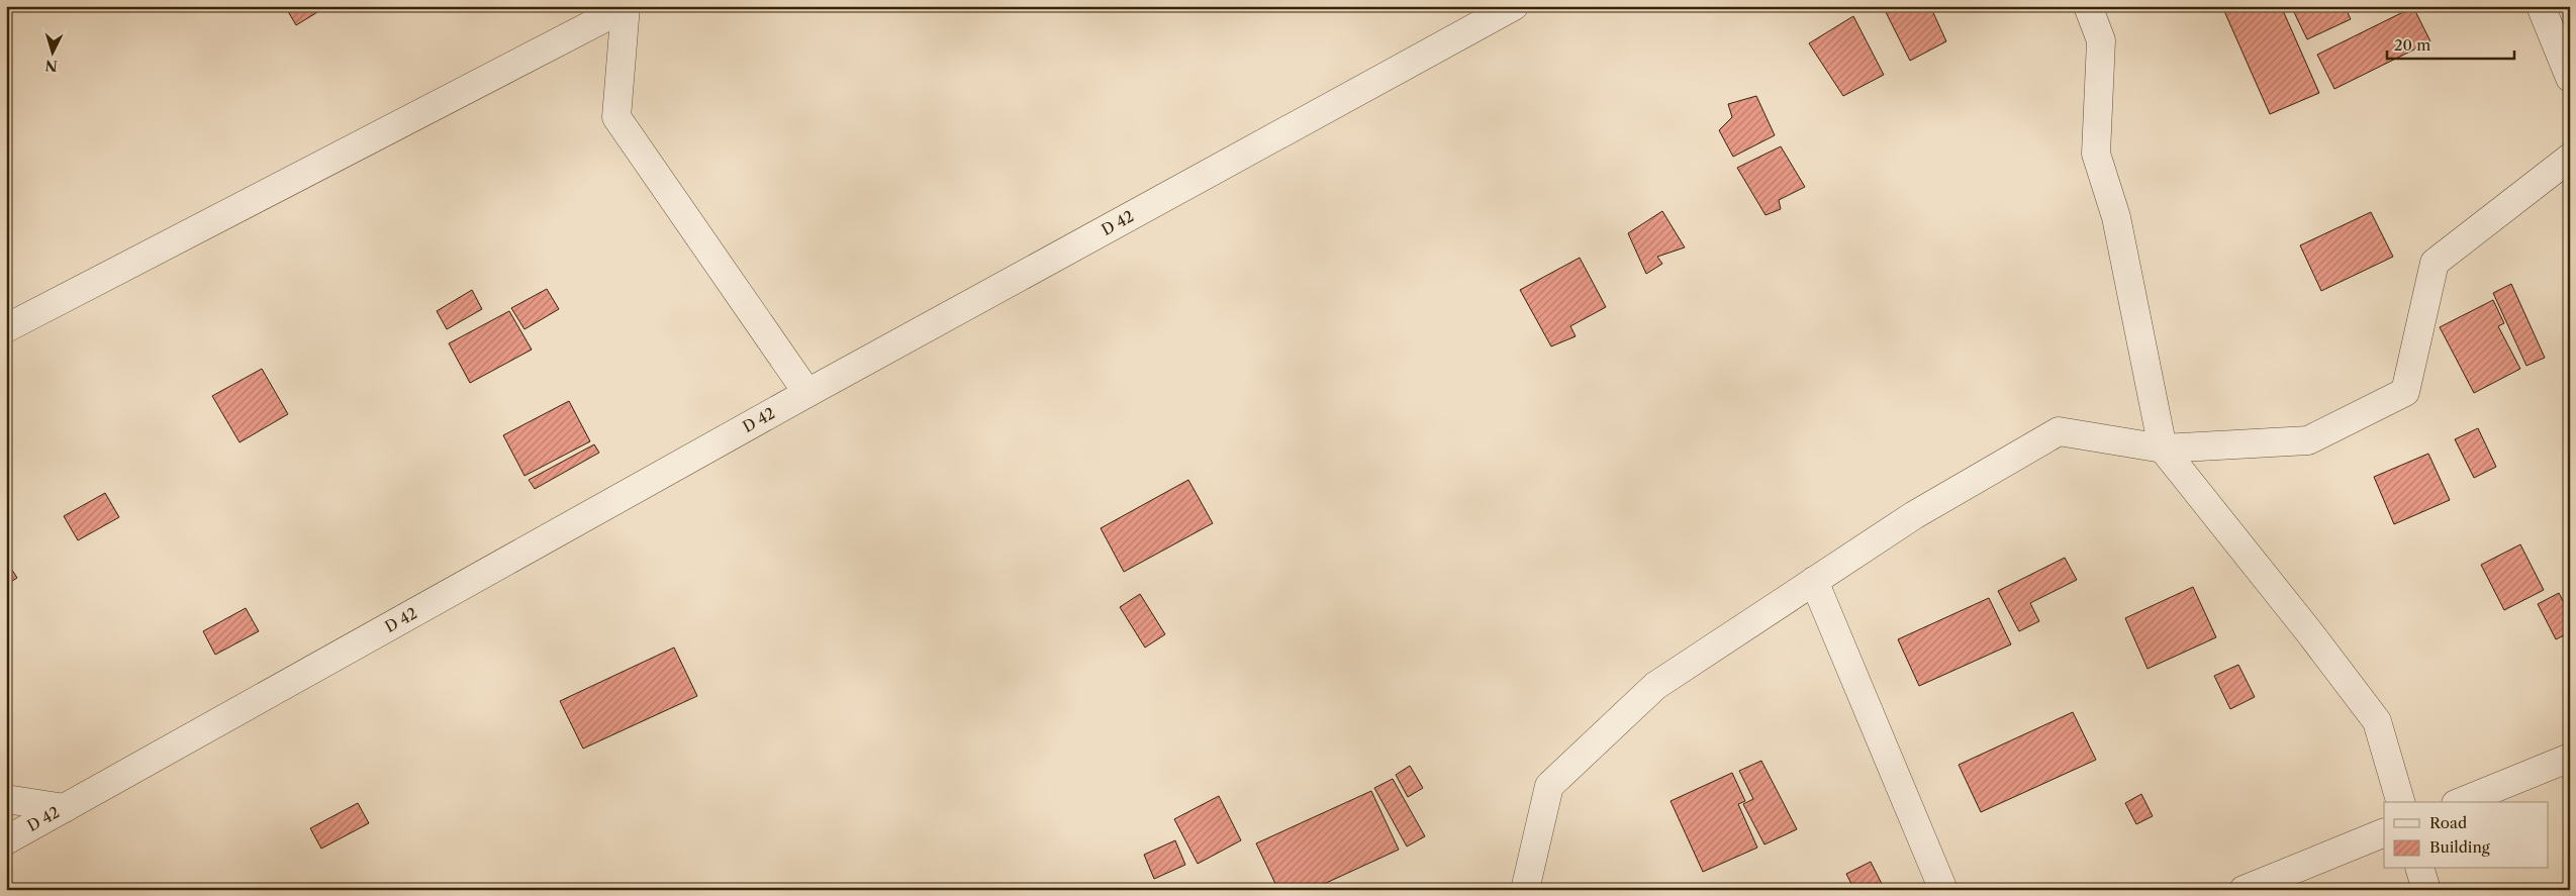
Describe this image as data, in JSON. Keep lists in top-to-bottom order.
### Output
{
  "streets": {
    "street": ["D 42"]
  },
  "legend": ["Road", "Building"],
  "scale_bar": "20 m",
  "north": "bottom"
}
